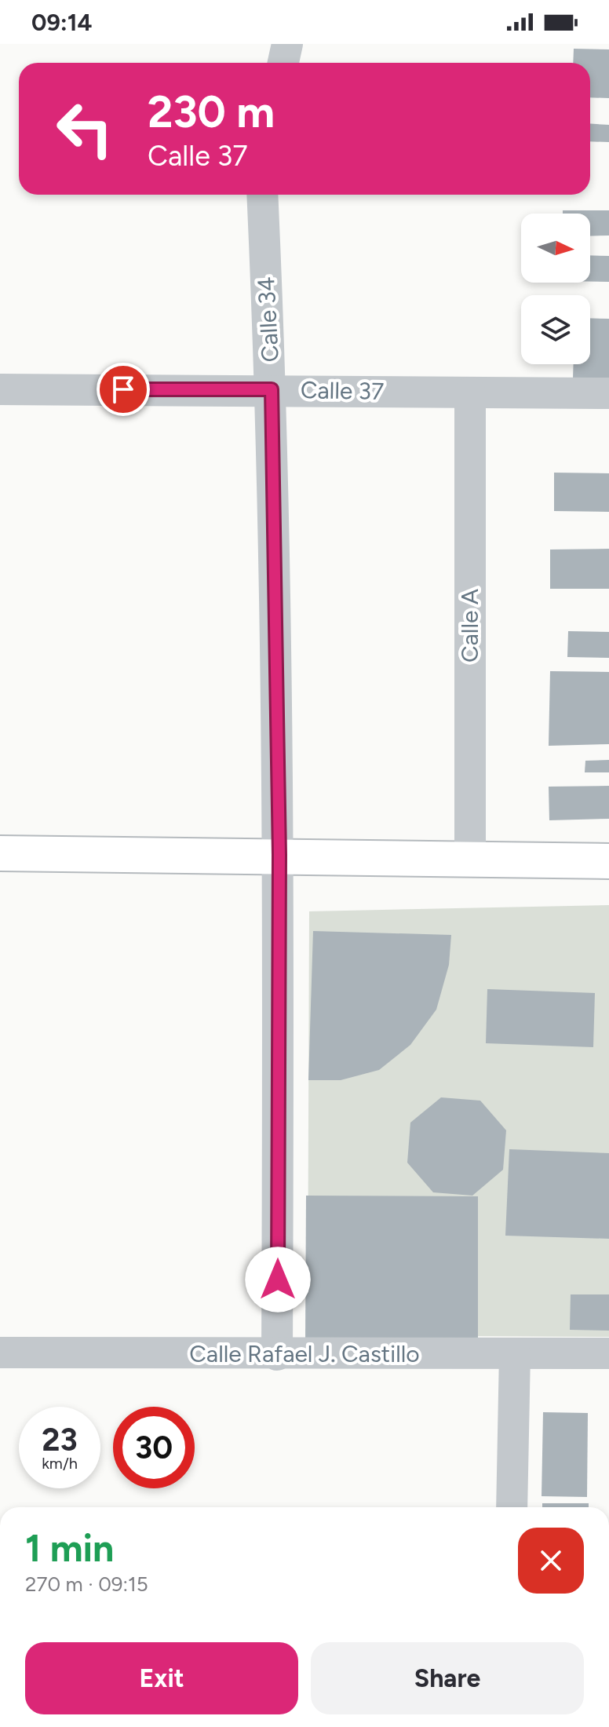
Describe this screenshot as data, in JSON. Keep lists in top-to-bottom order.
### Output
{
  "streets": {
    "street": [
      "Calle 34",
      "Calle 37",
      "Calle A",
      "Calle Rafael J. Castillo"
    ]
  },
  "crossings": [
    ["Calle 34", "Calle 37"],
    ["Calle 34", "Calle Rafael J. Castillo"],
    ["Calle 37", "Calle A"]
  ],
  "north": "right",
  "page": {
    "status": "09:14",
    "turn": ["230 m", "Calle 37"],
    "speed": "23 km/h",
    "limit": "30",
    "heading": ["1 min", "270 m · 09:15"],
    "buttons": ["Exit", "Share"]
  }
}
